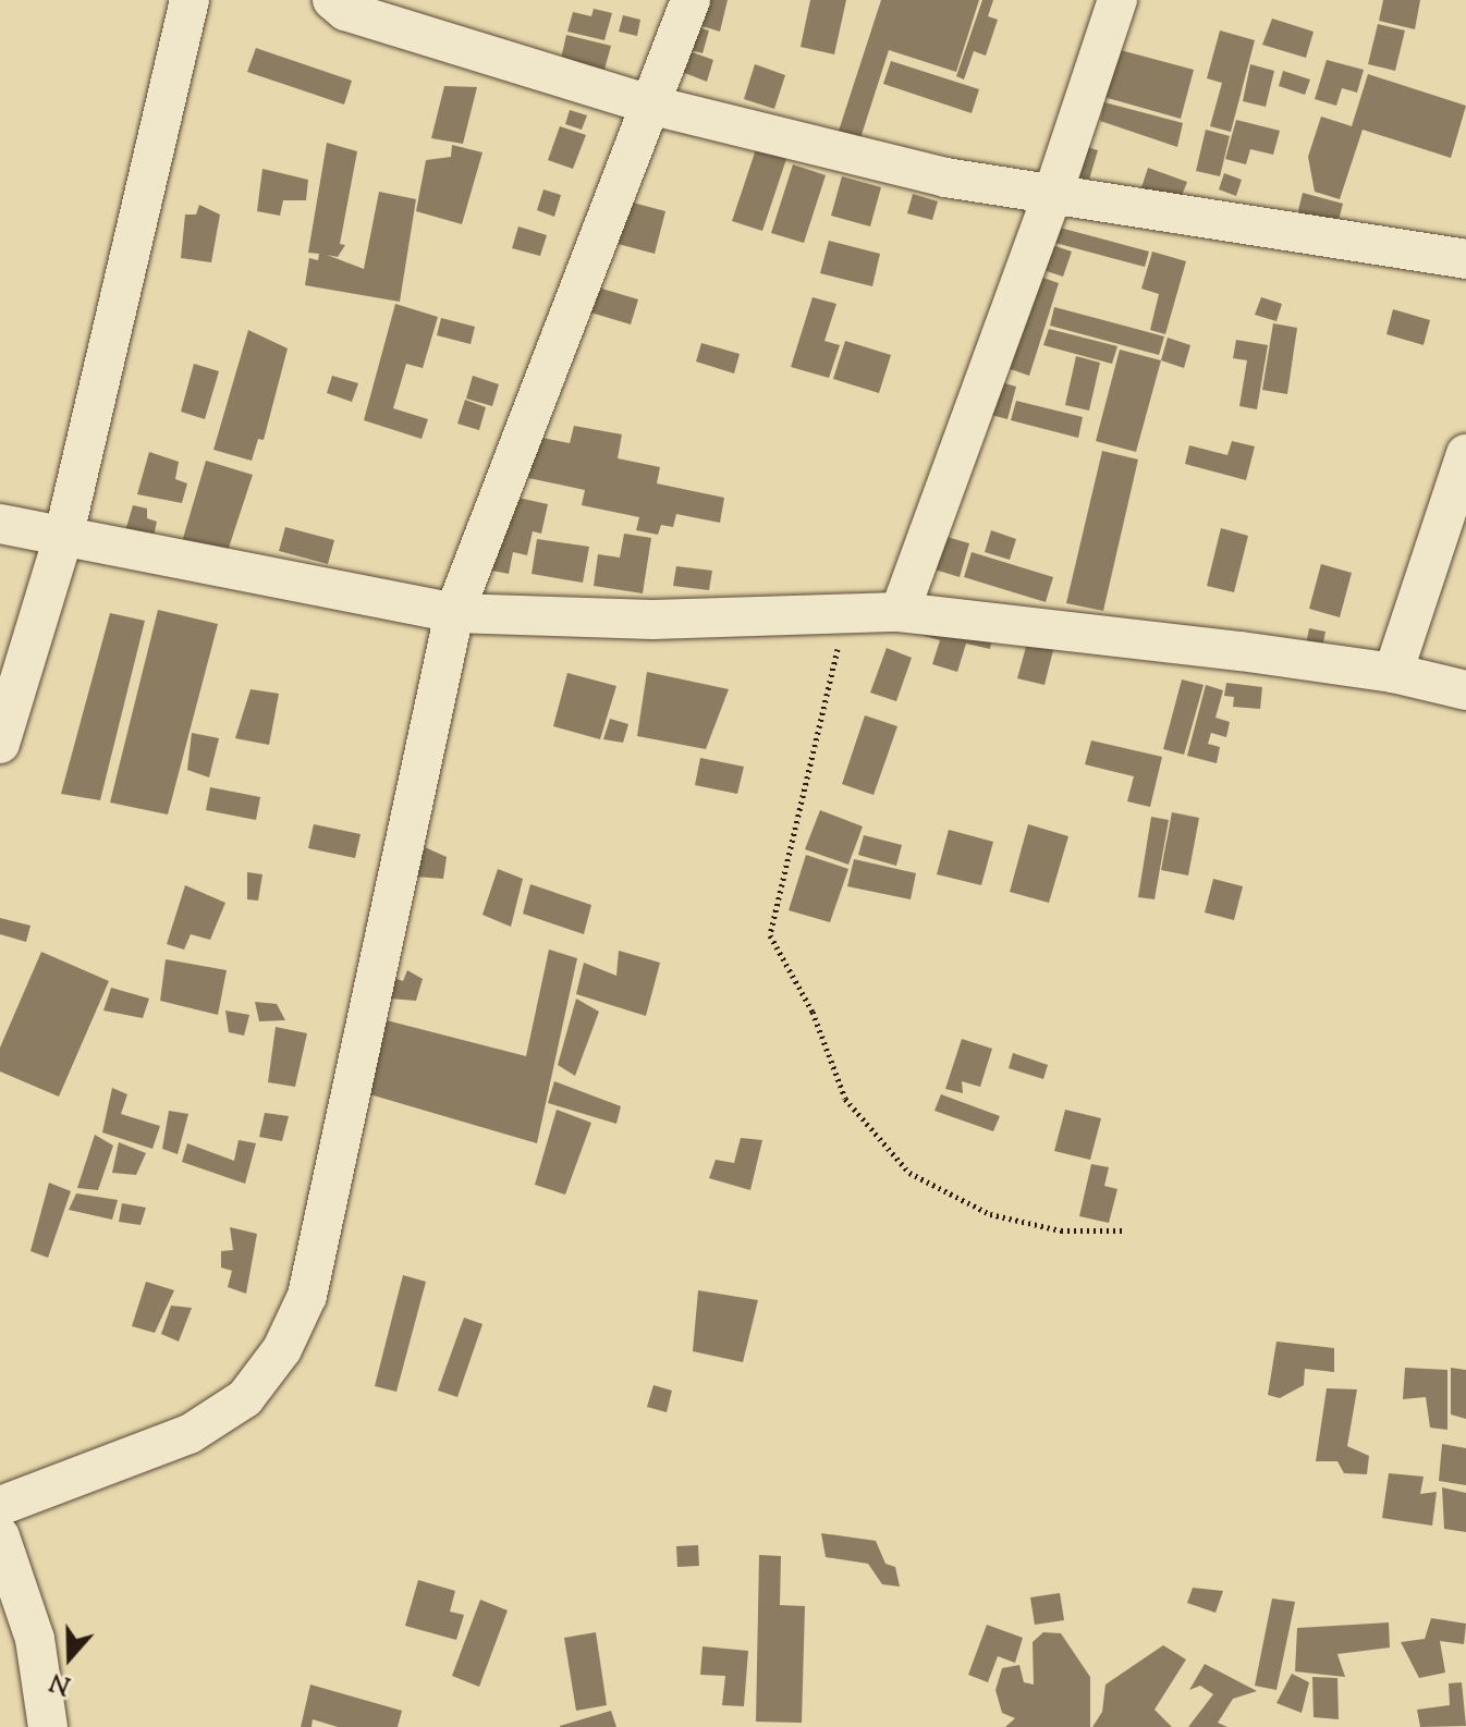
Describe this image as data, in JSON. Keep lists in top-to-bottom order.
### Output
{
  "north": "bottom"
}
